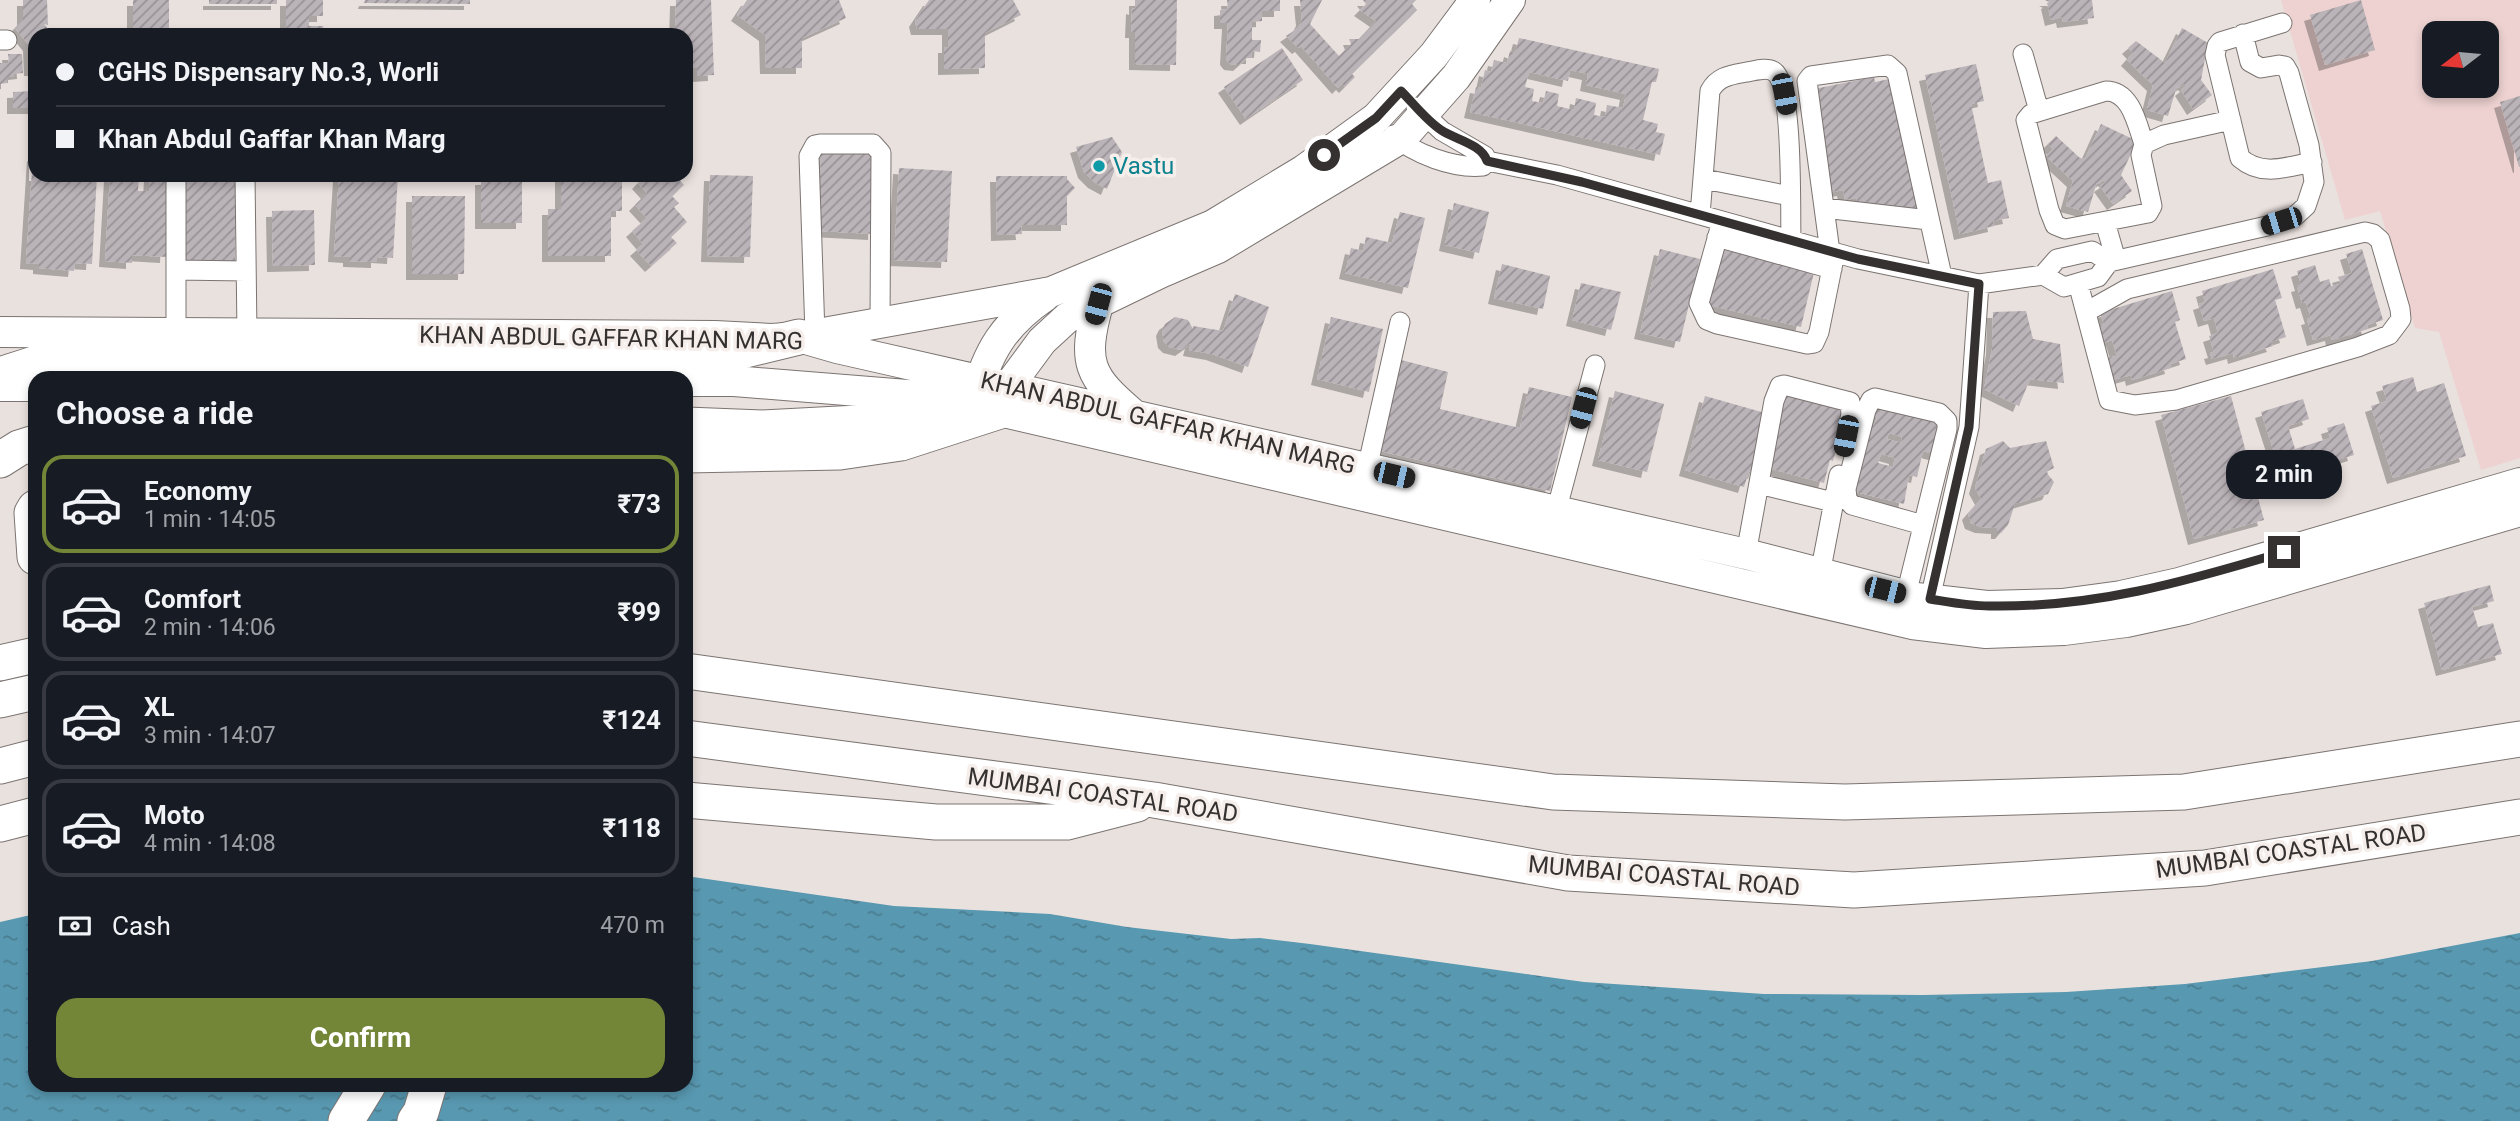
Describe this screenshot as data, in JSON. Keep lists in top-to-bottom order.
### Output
{
  "streets": {
    "highway": ["MUMBAI COASTAL ROAD"],
    "main road": ["KHAN ABDUL GAFFAR KHAN MARG"]
  },
  "places": ["Vastu"],
  "north": "left",
  "page": {
    "banner": ["CGHS Dispensary No.3, Worli", "Khan Abdul Gaffar Khan Marg"],
    "heading": "Choose a ride",
    "bubble": "2 min",
    "list": [
      {
        "name": "Economy",
        "note": "1 min · 14:05",
        "value": "₹73"
      },
      {
        "name": "Comfort",
        "note": "2 min · 14:06",
        "value": "₹99"
      },
      {
        "name": "XL",
        "note": "3 min · 14:07",
        "value": "₹124"
      },
      {
        "name": "Moto",
        "note": "4 min · 14:08",
        "value": "₹118"
      }
    ],
    "pay": ["Cash", "470 m"],
    "buttons": "Confirm"
  }
}
